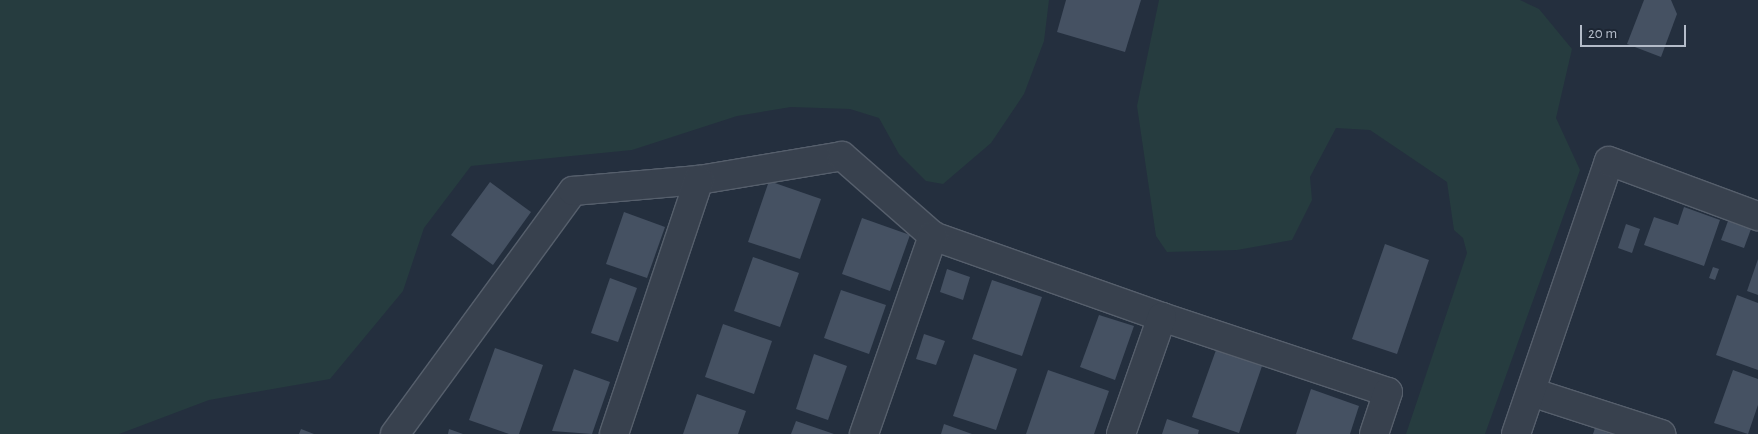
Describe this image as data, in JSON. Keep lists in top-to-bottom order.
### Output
{
  "scale_bar": "20 m"
}
